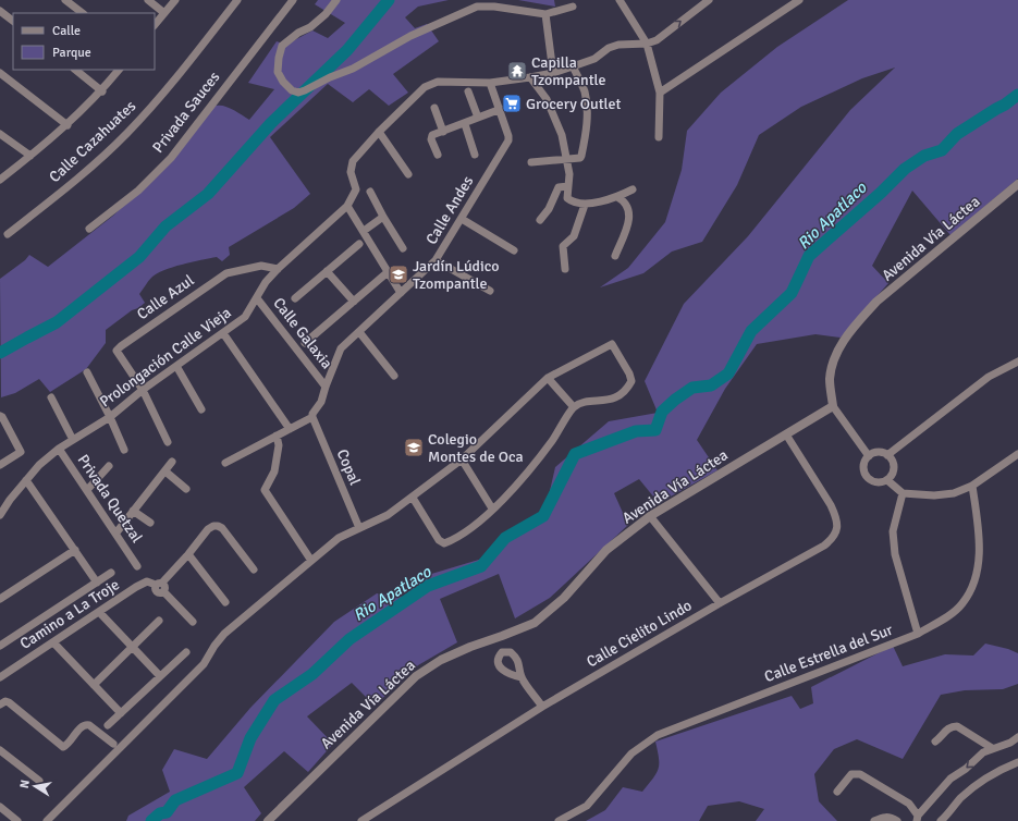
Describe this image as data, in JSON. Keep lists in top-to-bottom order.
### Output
{
  "streets": {
    "street": [
      "Privada Sauces",
      "Calle Cazahuates",
      "Calle Andes",
      "Avenida Vía Láctea",
      "Calle Azul",
      "Calle Galaxia",
      "Prolongación Calle Vieja",
      "Copal",
      "Privada Quetzal",
      "Camino a La Troje",
      "Calle Cielito Lindo",
      "Calle Estrella del Sur"
    ]
  },
  "crossings": [
    ["Calle Andes", "Calle Galaxia"],
    ["Calle Andes", "Prolongación Calle Vieja"],
    ["Calle Andes", "Copal"],
    ["Avenida Vía Láctea", "Calle Cielito Lindo"],
    ["Calle Azul", "Prolongación Calle Vieja"],
    ["Calle Galaxia", "Prolongación Calle Vieja"],
    ["Prolongación Calle Vieja", "Privada Quetzal"]
  ],
  "water": ["Rio Apatlaco"],
  "places": {
    "temple": ["Capilla Tzompantle"],
    "supermarket": ["Grocery Outlet"],
    "school or university": ["Jardín Lúdico Tzompantle", "Colegio Montes de Oca"]
  },
  "legend": ["Calle", "Parque"],
  "north": "left"
}
